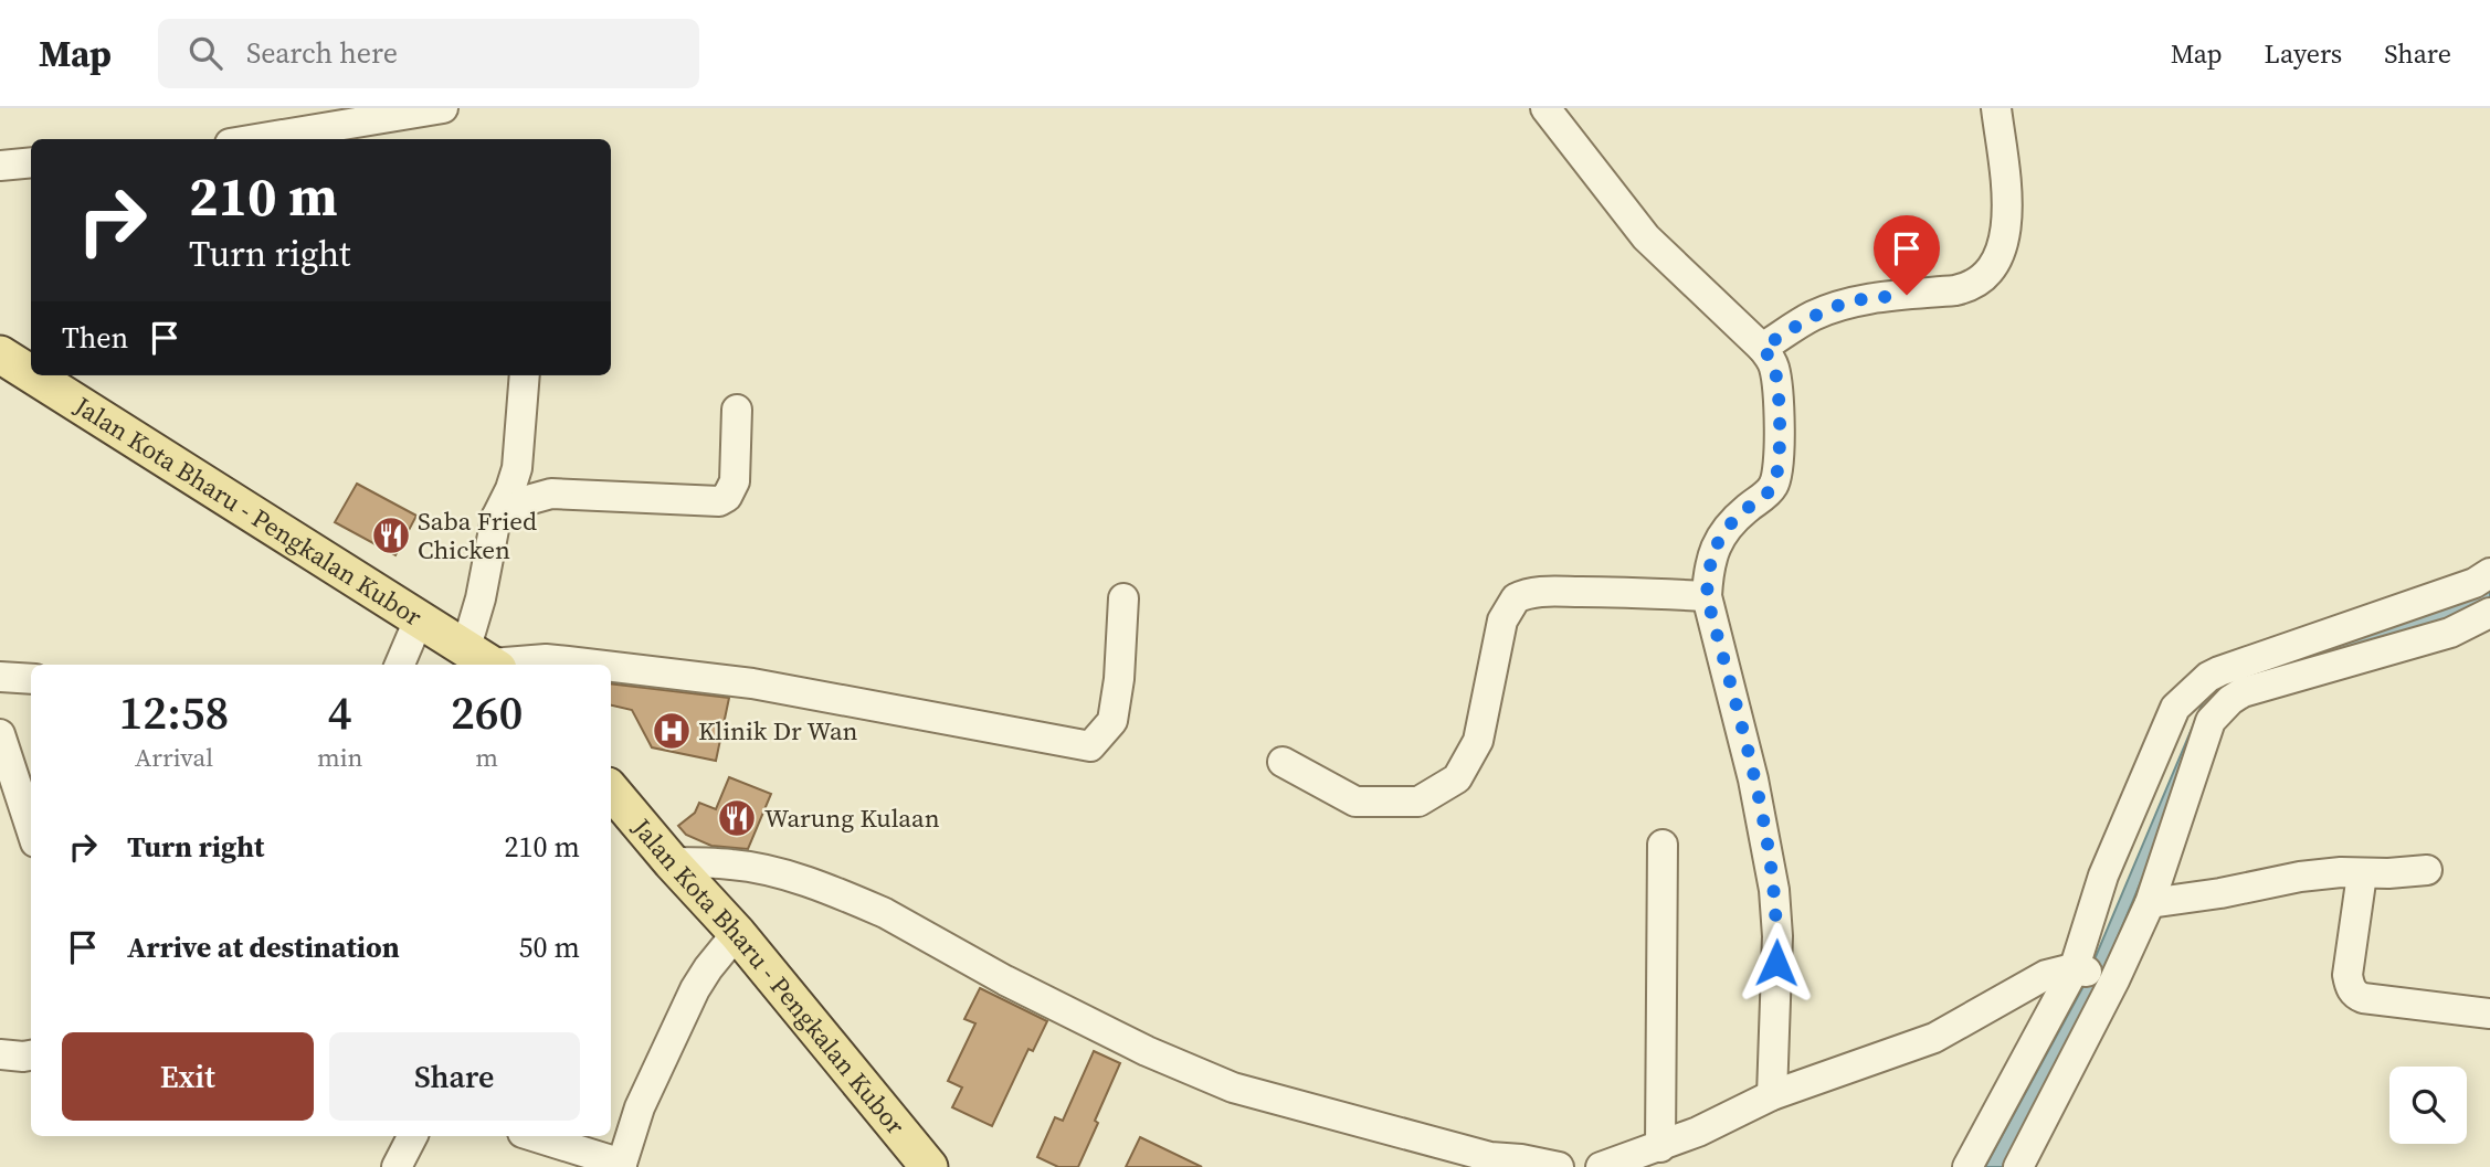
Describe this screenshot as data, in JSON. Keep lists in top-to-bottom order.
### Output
{
  "streets": {
    "main road": ["Jalan Kota Bharu - Pengkalan Kubor"]
  },
  "places": {
    "restaurant": ["Saba Fried Chicken", "Warung Kulaan"],
    "hospital": ["Klinik Dr Wan"]
  },
  "page": {
    "header": "Map",
    "search": "Search here",
    "nav": ["Map", "Layers", "Share"],
    "turn": ["210 m", "Turn right"],
    "then": "Then",
    "eta": [
      "12:58",
      "Arrival",
      "4",
      "min",
      "260",
      "m"
    ],
    "list": [
      {
        "name": "Turn right",
        "value": "210 m"
      },
      {
        "name": "Arrive at destination",
        "value": "50 m"
      }
    ],
    "buttons": ["Exit", "Share"]
  }
}
